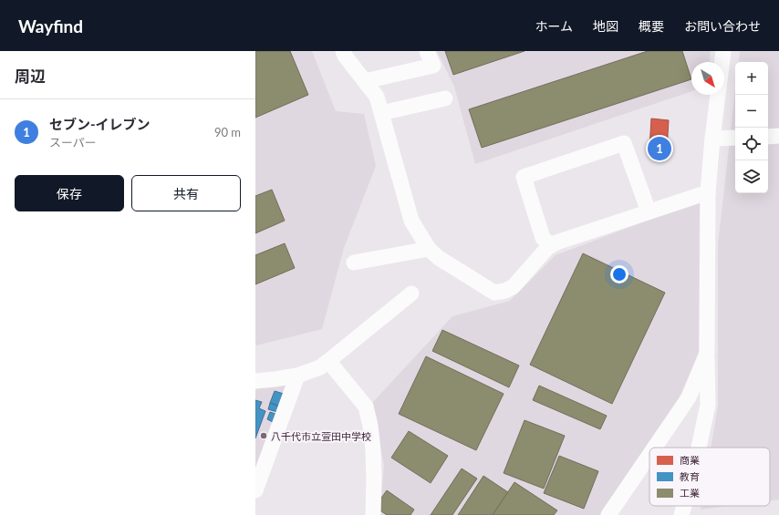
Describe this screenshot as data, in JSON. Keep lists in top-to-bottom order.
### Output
{
  "places": ["八千代市立萱田中学校"],
  "legend": ["商業", "教育", "工業"],
  "north": "bottom right",
  "page": {
    "header": "Wayfind",
    "nav": [
      "ホーム",
      "地図",
      "概要",
      "お問い合わせ"
    ],
    "heading": "周辺",
    "map_buttons": ["+", "−"],
    "list": [
      {
        "mark": "1",
        "name": "セブン-イレブン",
        "note": "スーパー",
        "value": "90 m"
      }
    ],
    "pins": "1",
    "buttons": ["保存", "共有"]
  }
}
